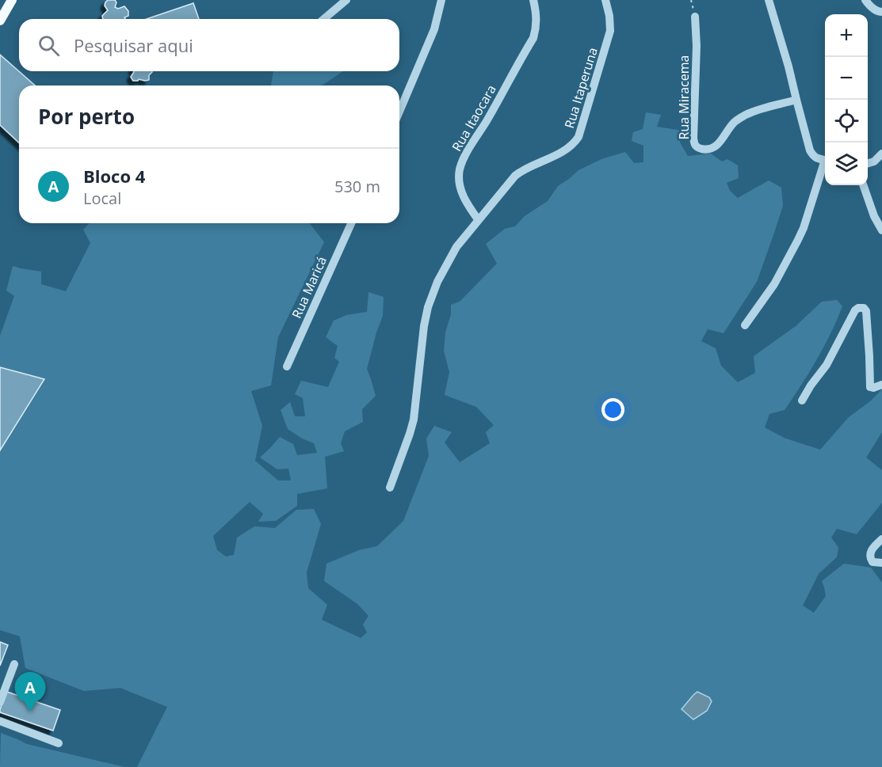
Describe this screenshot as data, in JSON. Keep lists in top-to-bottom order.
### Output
{
  "streets": {
    "street": [
      "Rua Itaperuna",
      "Rua Miracema",
      "Rua Itaocara",
      "Rua Maricá"
    ]
  },
  "crossings": [
    ["Rua Itaperuna", "Rua Itaocara"]
  ],
  "page": {
    "map_buttons": ["+", "−"],
    "search": "Pesquisar aqui",
    "heading": "Por perto",
    "list": [
      {
        "mark": "A",
        "name": "Bloco 4",
        "note": "Local",
        "value": "530 m"
      }
    ],
    "pins": "A"
  }
}
